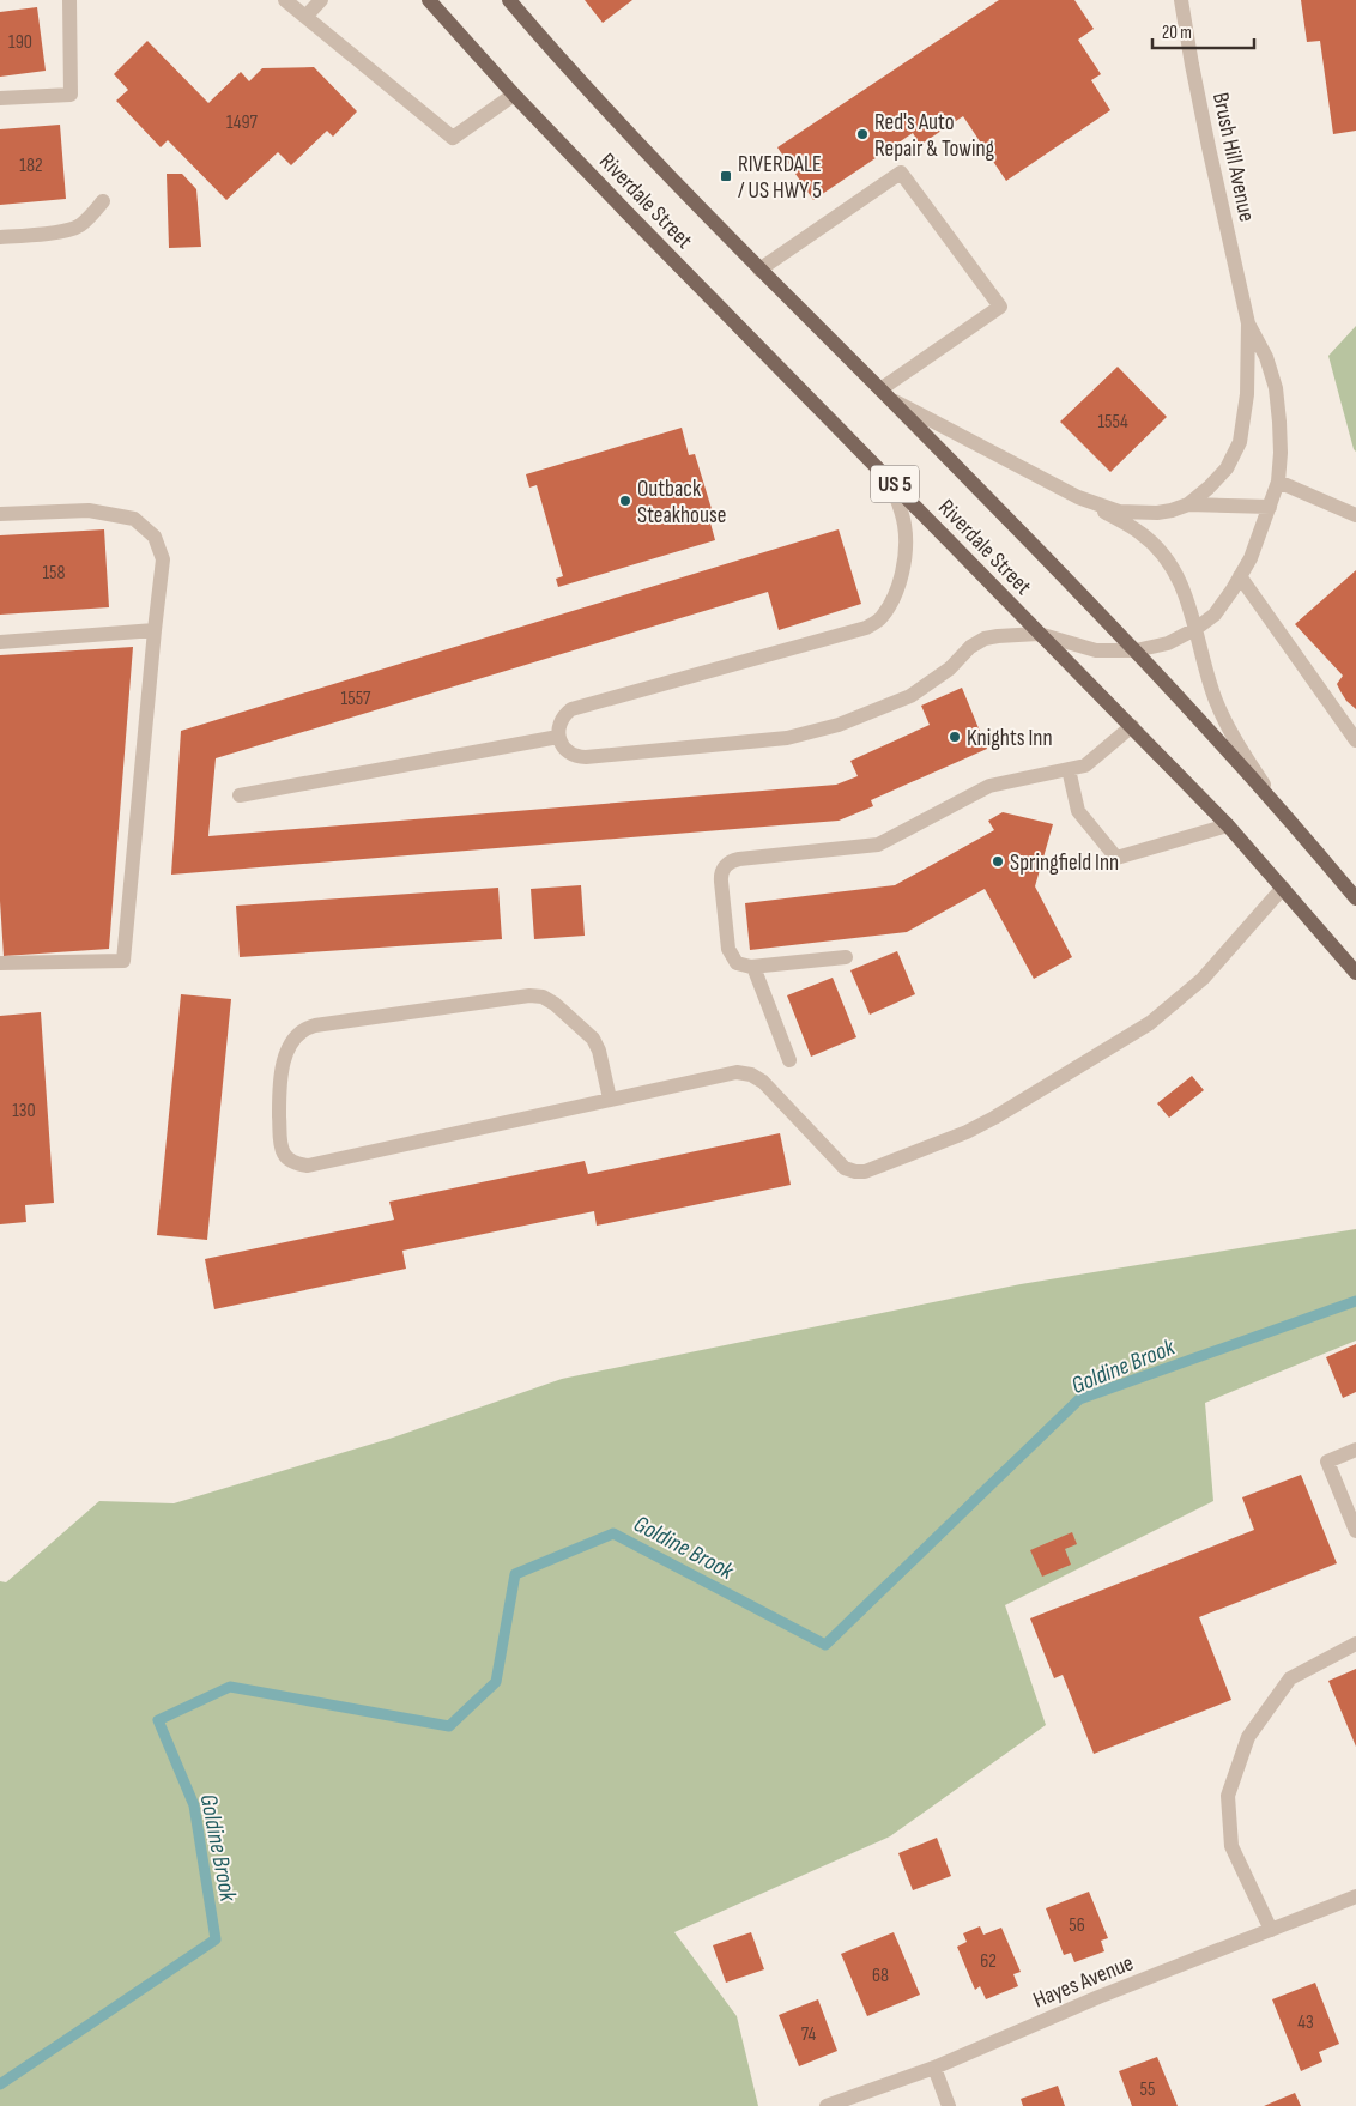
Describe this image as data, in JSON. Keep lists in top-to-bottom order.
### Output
{
  "streets": {
    "main road": ["Riverdale Street", "US 5"],
    "street": ["Brush Hill Avenue", "Hayes Avenue"]
  },
  "crossings": [
    ["Brush Hill Avenue", "Riverdale Street"]
  ],
  "water": ["Goldine Brook"],
  "places": {
    "other": [
      "Red's Auto Repair & Towing",
      "Outback Steakhouse",
      "Knights Inn",
      "Springfield Inn"
    ],
    "transit": ["RIVERDALE / US HWY 5"]
  },
  "house_numbers": [
    "190",
    "1497",
    "182",
    "1554",
    "158",
    "1557",
    "130",
    "56",
    "62",
    "68",
    "43",
    "74",
    "55"
  ],
  "scale_bar": "20 m"
}
